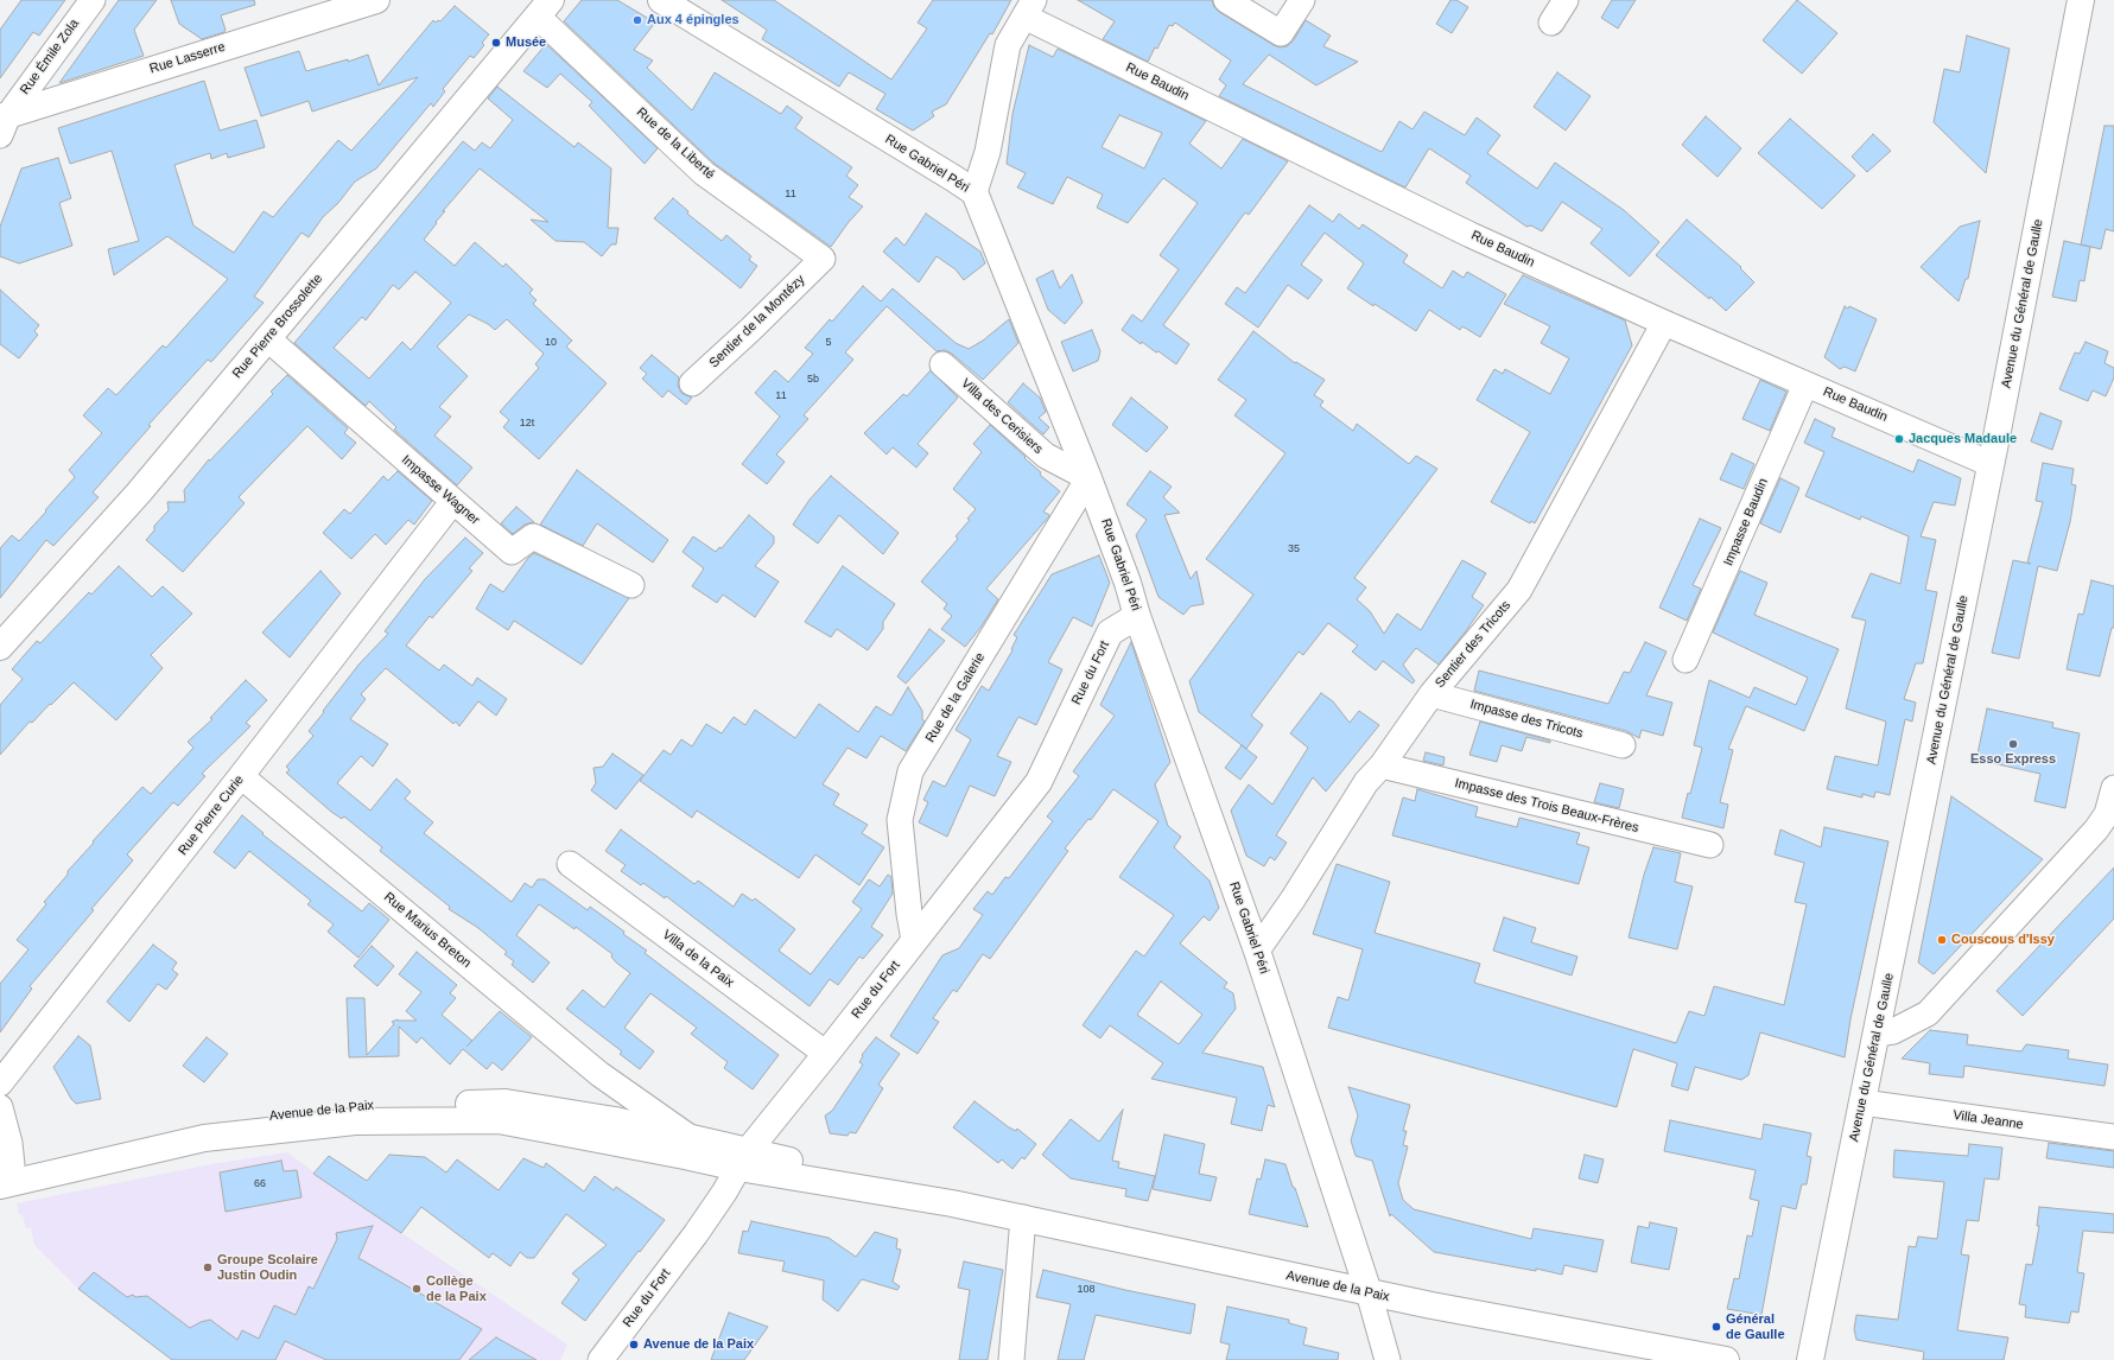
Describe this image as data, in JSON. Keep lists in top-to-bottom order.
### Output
{
  "streets": {
    "main road": [
      "Rue Lasserre",
      "Rue Gabriel Péri",
      "Avenue du Général de Gaulle",
      "Rue Pierre Brossolette",
      "Rue du Fort",
      "Avenue de la Paix"
    ],
    "street": [
      "Rue Émile Zola",
      "Rue Baudin",
      "Rue de la Liberté",
      "Sentier de la Montézy",
      "Villa des Cerisiers",
      "Impasse Wagner",
      "Impasse Baudin",
      "Sentier des Tricots",
      "Rue de la Galerie",
      "Impasse des Tricots",
      "Impasse des Trois Beaux-Frères",
      "Rue Pierre Curie",
      "Rue Marius Breton",
      "Villa de la Paix",
      "Villa Jeanne"
    ]
  },
  "crossings": [
    ["Rue Émile Zola", "Rue Lasserre"],
    ["Rue Baudin", "Avenue du Général de Gaulle"],
    ["Rue Baudin", "Impasse Baudin"],
    ["Rue Baudin", "Sentier des Tricots"],
    ["Rue de la Liberté", "Sentier de la Montézy"],
    ["Rue de la Liberté", "Rue Pierre Brossolette"],
    ["Rue Gabriel Péri", "Villa des Cerisiers"],
    ["Rue Gabriel Péri", "Sentier des Tricots"],
    ["Rue Gabriel Péri", "Rue du Fort"],
    ["Rue Gabriel Péri", "Rue de la Galerie"],
    ["Rue Gabriel Péri", "Avenue de la Paix"],
    ["Avenue du Général de Gaulle", "Villa Jeanne"],
    ["Rue Pierre Brossolette", "Impasse Wagner"],
    ["Villa des Cerisiers", "Rue de la Galerie"],
    ["Impasse Wagner", "Rue Pierre Curie"],
    ["Sentier des Tricots", "Impasse des Tricots"],
    ["Sentier des Tricots", "Impasse des Trois Beaux-Frères"],
    ["Rue du Fort", "Rue de la Galerie"],
    ["Rue du Fort", "Villa de la Paix"],
    ["Rue du Fort", "Avenue de la Paix"],
    ["Rue Pierre Curie", "Rue Marius Breton"],
    ["Rue Marius Breton", "Avenue de la Paix"]
  ],
  "places": [
    "Aux 4 épingles",
    "Musée",
    "Jacques Madaule",
    "Esso Express",
    "Couscous d'Issy",
    "Groupe Scolaire Justin Oudin",
    "Collège de la Paix",
    "Général de Gaulle",
    "Avenue de la Paix"
  ],
  "house_numbers": [
    "11",
    "10",
    "5",
    "5b",
    "11",
    "12t",
    "35",
    "66",
    "108"
  ]
}
